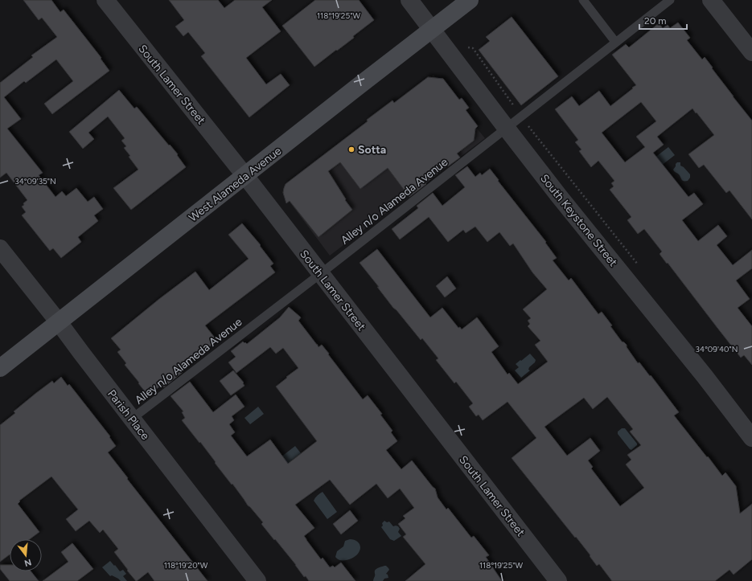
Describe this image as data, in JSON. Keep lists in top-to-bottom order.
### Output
{
  "streets": {
    "main road": ["West Alameda Avenue"],
    "street": ["South Lamer Street", "South Keystone Street", "Parish Place"],
    "lane": ["Alley n/o Alameda Avenue"]
  },
  "crossings": [
    ["South Lamer Street", "West Alameda Avenue"],
    ["South Lamer Street", "Alley n/o Alameda Avenue"],
    ["West Alameda Avenue", "South Keystone Street"],
    ["West Alameda Avenue", "Parish Place"],
    ["Alley n/o Alameda Avenue", "South Keystone Street"],
    ["Alley n/o Alameda Avenue", "Parish Place"]
  ],
  "places": ["Sotta"],
  "scale_bar": "20 m",
  "north": "bottom",
  "coordinates": [
    "118°19'25\"W",
    "34°09'35\"N",
    "34°09'40\"N",
    "118°19'20\"W"
  ]
}
